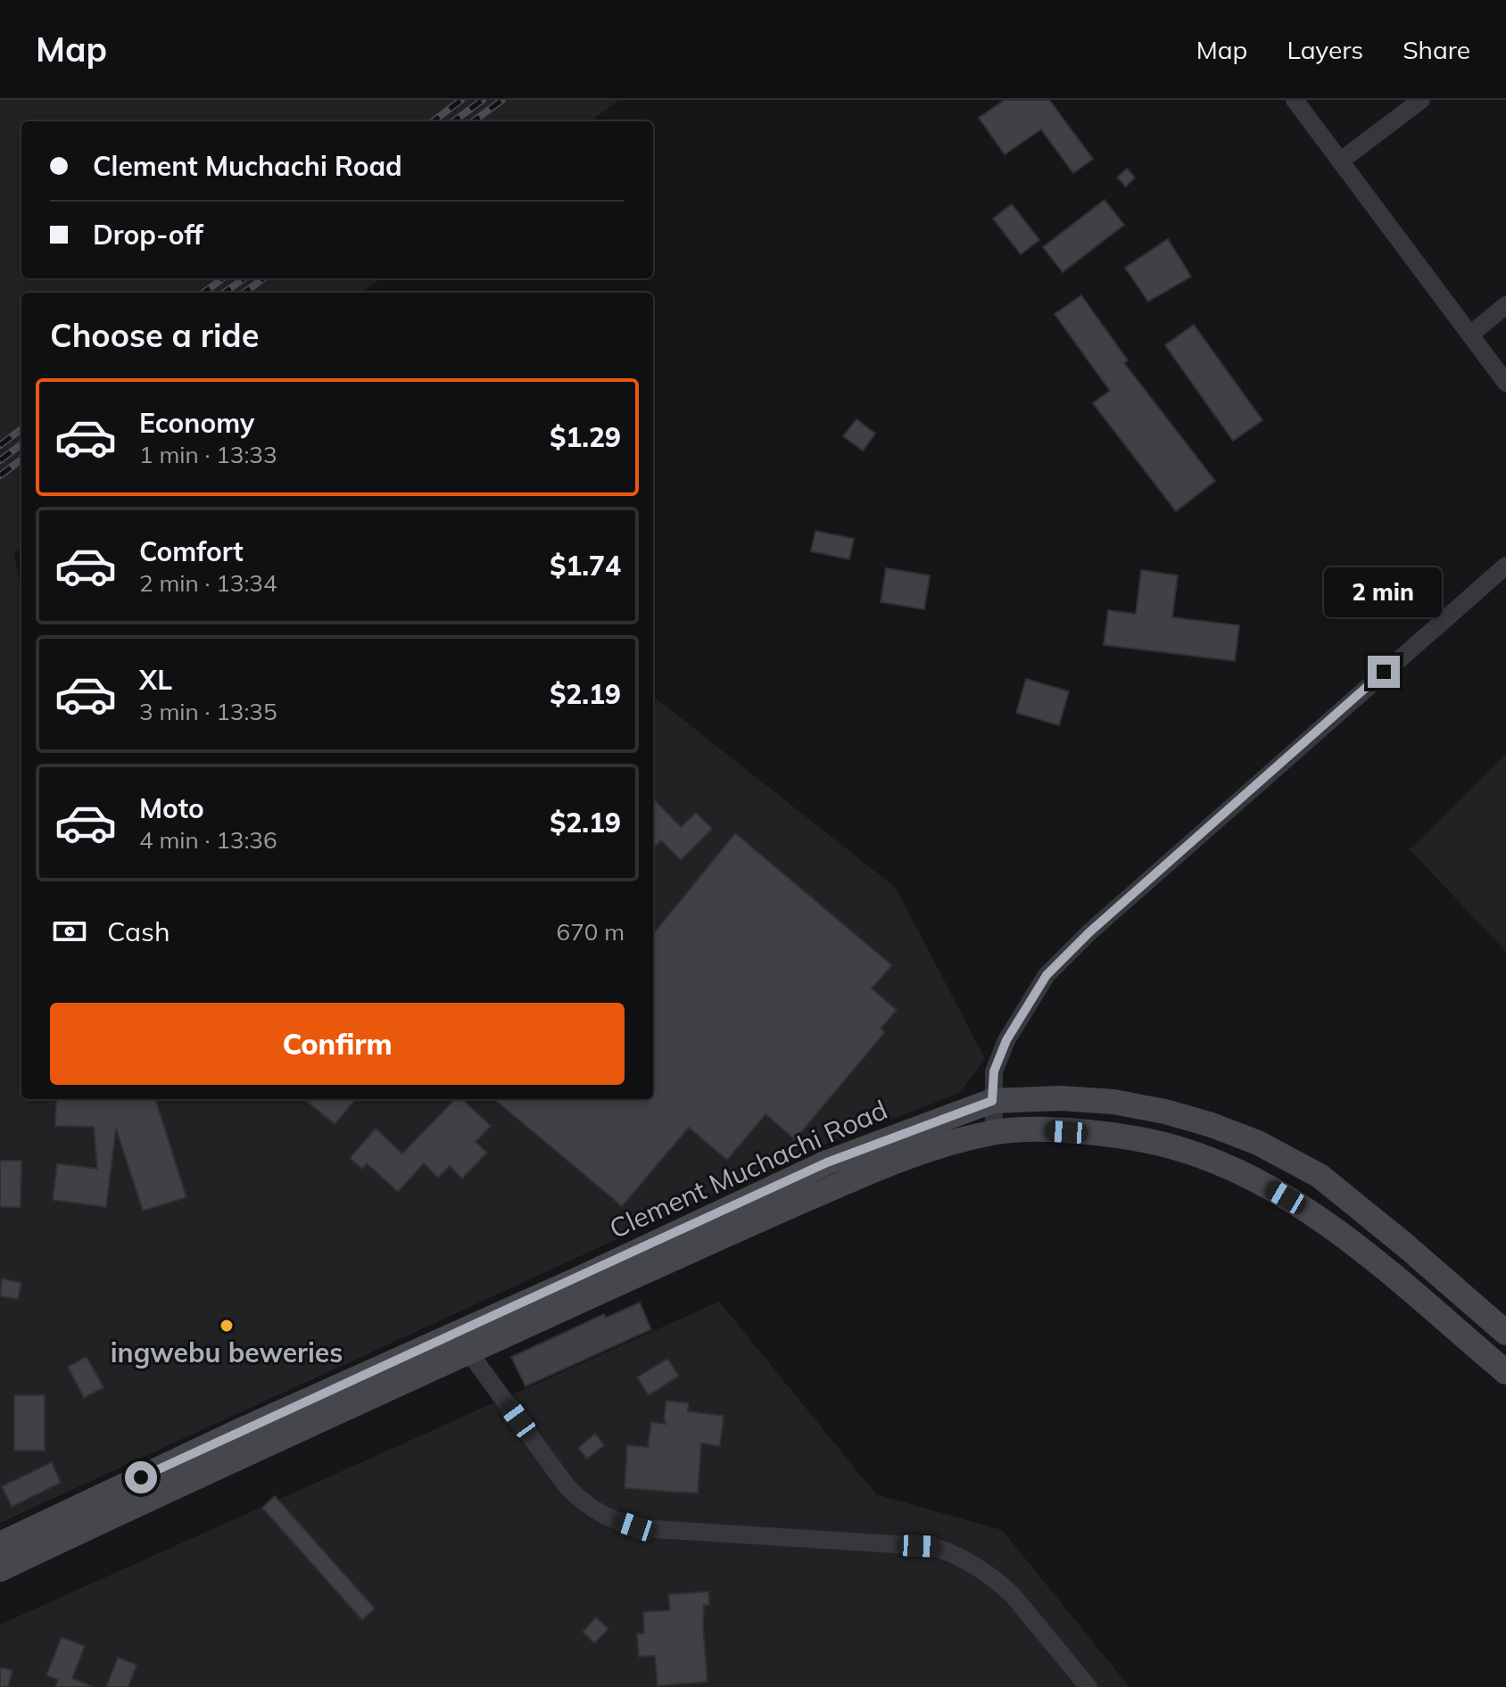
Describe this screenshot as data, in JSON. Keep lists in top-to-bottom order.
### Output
{
  "streets": {
    "main road": ["Clement Muchachi Road"]
  },
  "places": ["ingwebu beweries"],
  "page": {
    "header": "Map",
    "nav": ["Map", "Layers", "Share"],
    "banner": ["Clement Muchachi Road", "Drop-off"],
    "heading": "Choose a ride",
    "list": [
      {
        "name": "Economy",
        "note": "1 min · 13:33",
        "value": "$1.29"
      },
      {
        "name": "Comfort",
        "note": "2 min · 13:34",
        "value": "$1.74"
      },
      {
        "name": "XL",
        "note": "3 min · 13:35",
        "value": "$2.19"
      },
      {
        "name": "Moto",
        "note": "4 min · 13:36",
        "value": "$2.19"
      }
    ],
    "bubble": "2 min",
    "pay": ["Cash", "670 m"],
    "buttons": "Confirm"
  }
}
